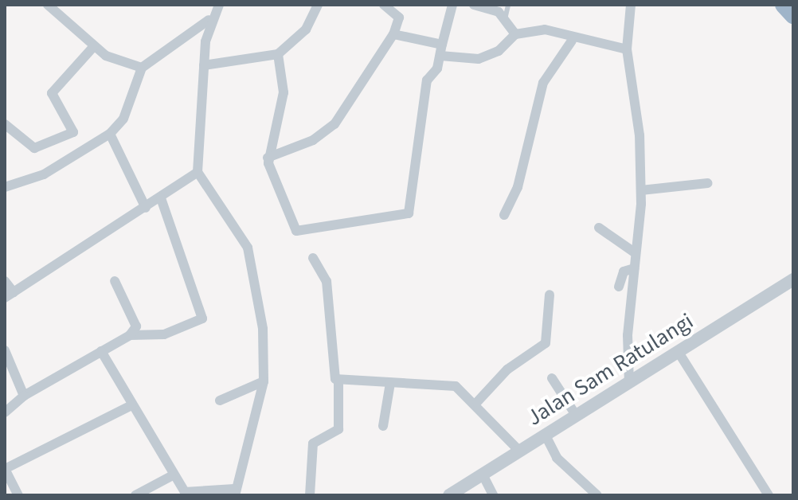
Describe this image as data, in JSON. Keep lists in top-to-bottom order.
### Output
{
  "streets": {
    "street": ["Jalan Sam Ratulangi"]
  }
}
